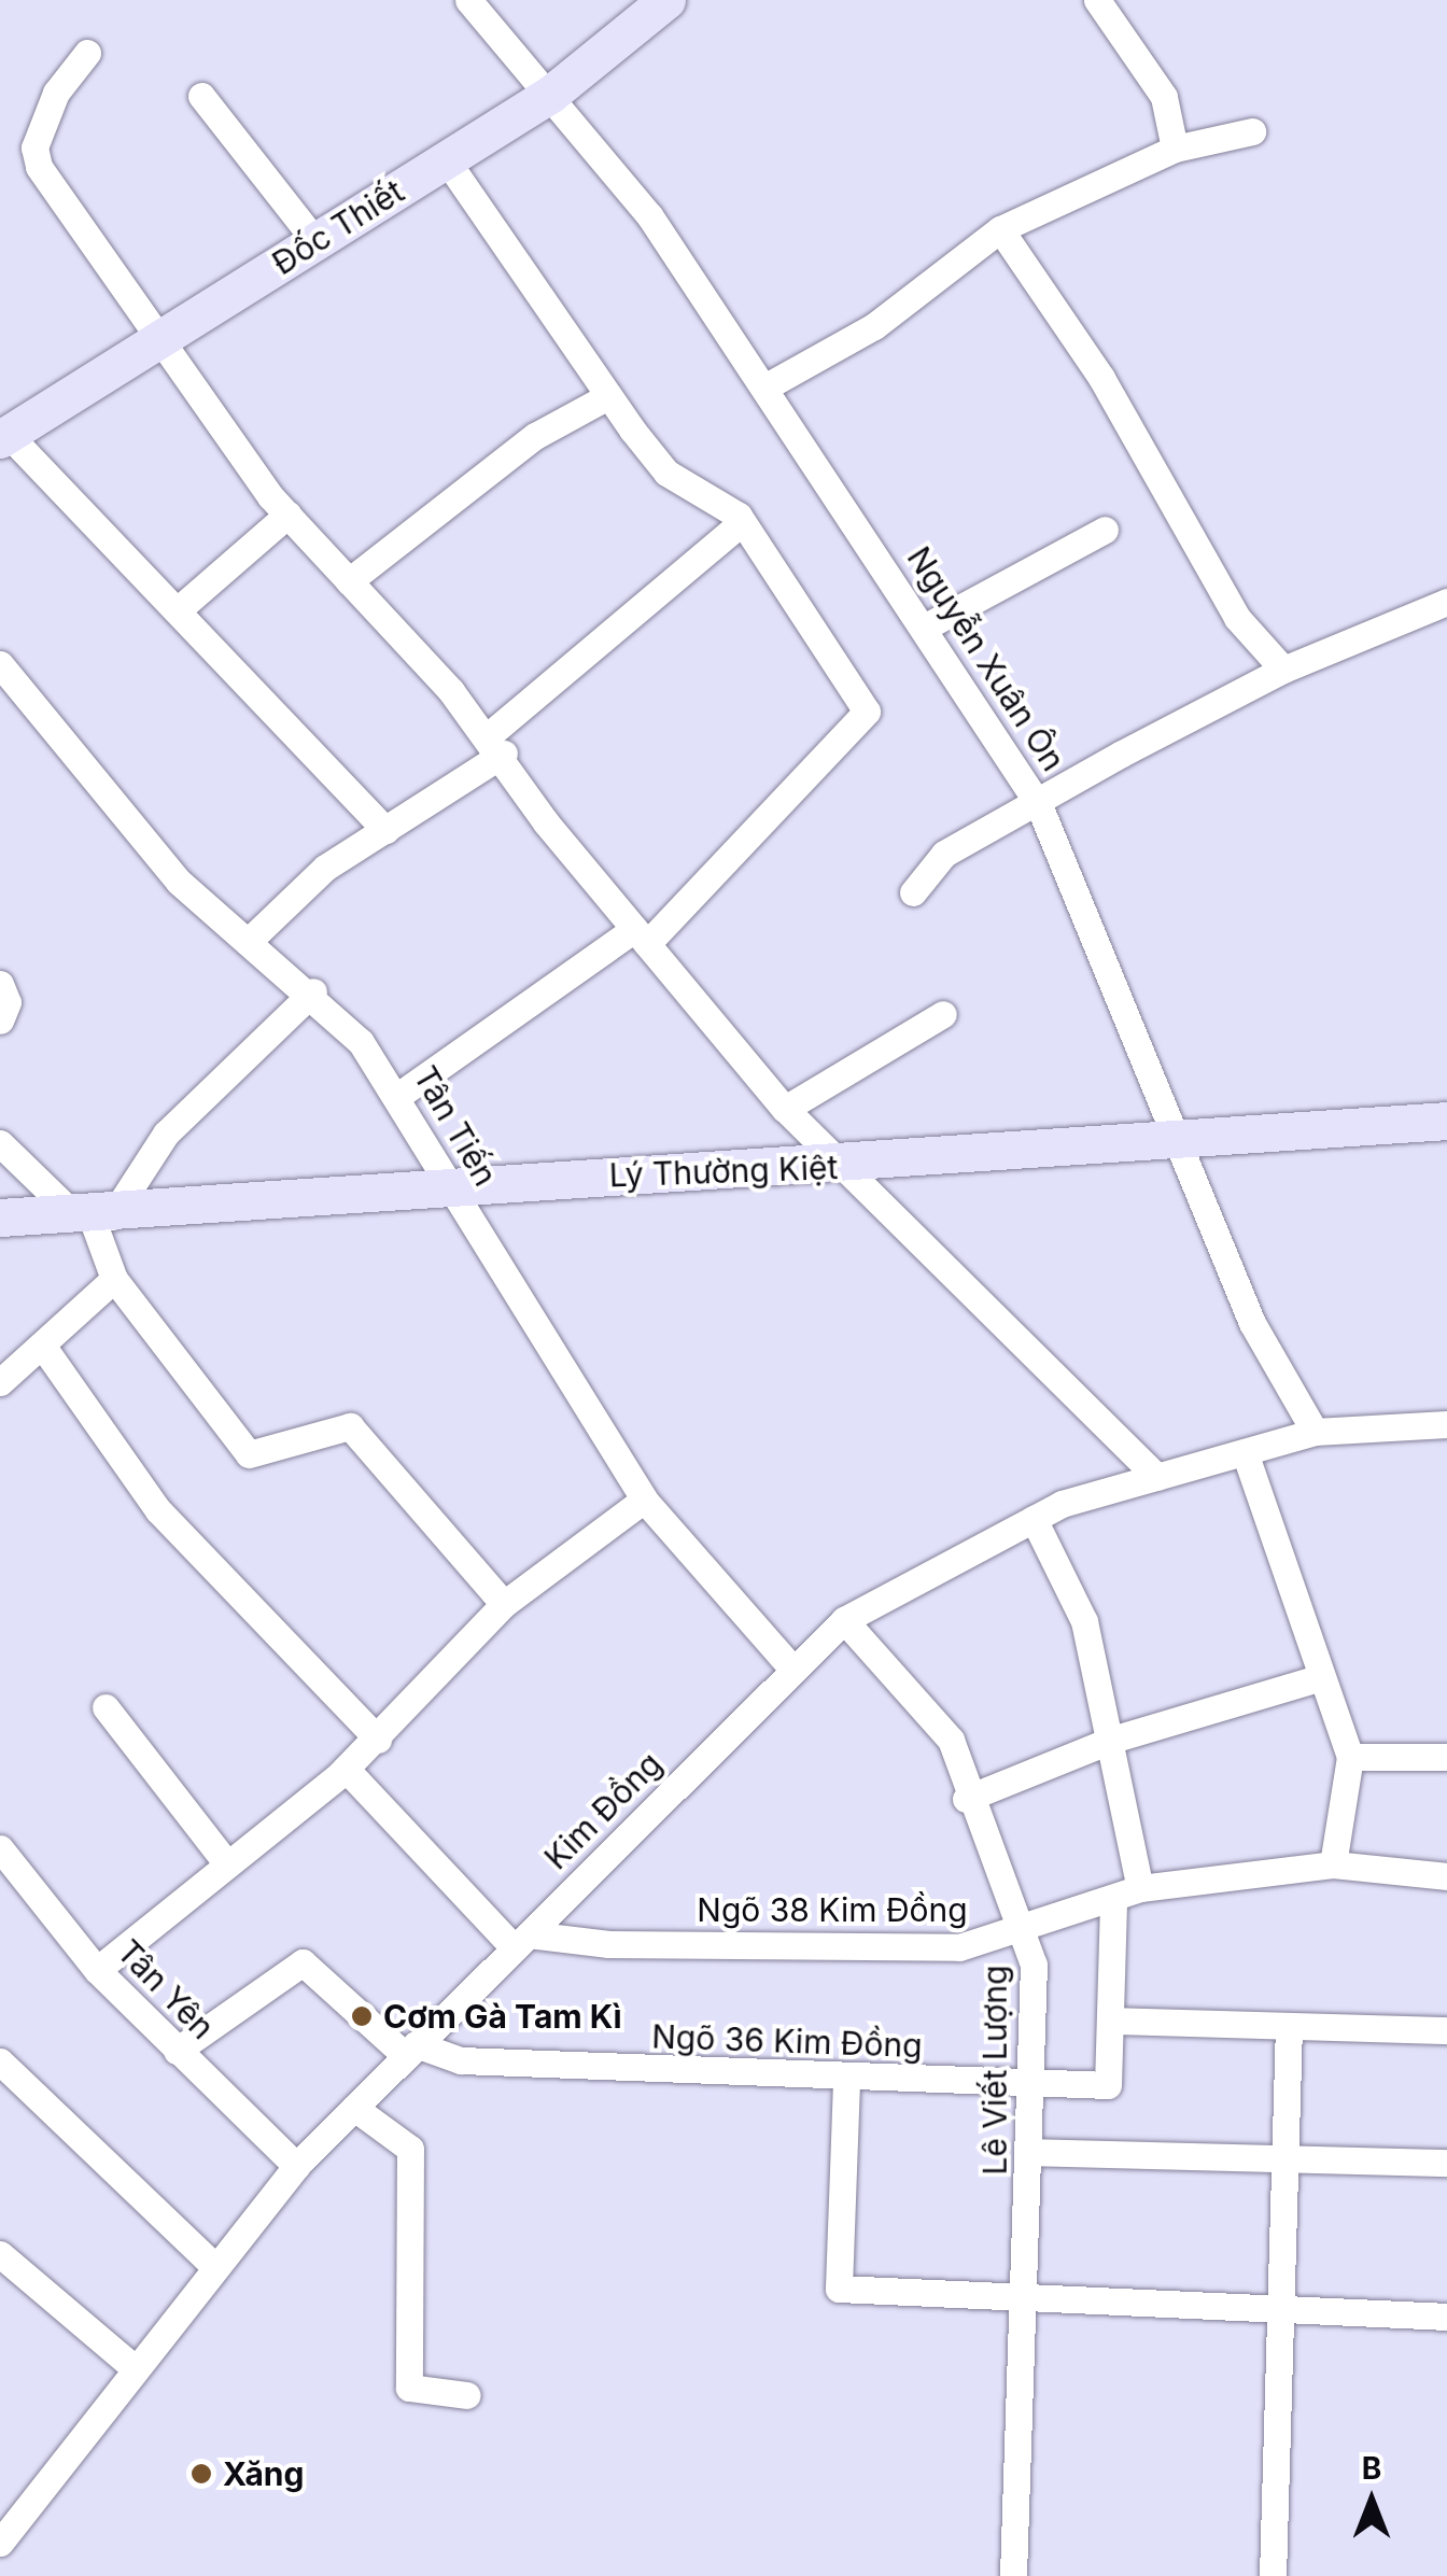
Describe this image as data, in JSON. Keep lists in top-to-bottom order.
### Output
{
  "streets": {
    "street": [
      "Đốc Thiết",
      "Nguyễn Xuân Ôn",
      "Tân Tiến",
      "Lý Thường Kiệt",
      "Kim Đồng",
      "Ngõ 38 Kim Đồng",
      "Tân Yên",
      "Ngõ 36 Kim Đồng",
      "Lê Viết Lượng"
    ]
  },
  "crossings": [
    ["Đốc Thiết", "Nguyễn Xuân Ôn"],
    ["Nguyễn Xuân Ôn", "Lý Thường Kiệt"],
    ["Nguyễn Xuân Ôn", "Kim Đồng"],
    ["Tân Tiến", "Lý Thường Kiệt"],
    ["Tân Tiến", "Kim Đồng"],
    ["Kim Đồng", "Ngõ 38 Kim Đồng"],
    ["Kim Đồng", "Tân Yên"],
    ["Kim Đồng", "Ngõ 36 Kim Đồng"],
    ["Kim Đồng", "Lê Viết Lượng"],
    ["Ngõ 38 Kim Đồng", "Lê Viết Lượng"],
    ["Ngõ 36 Kim Đồng", "Lê Viết Lượng"]
  ],
  "places": ["Cơm Gà Tam Kì", "Xăng"],
  "north": "top"
}
